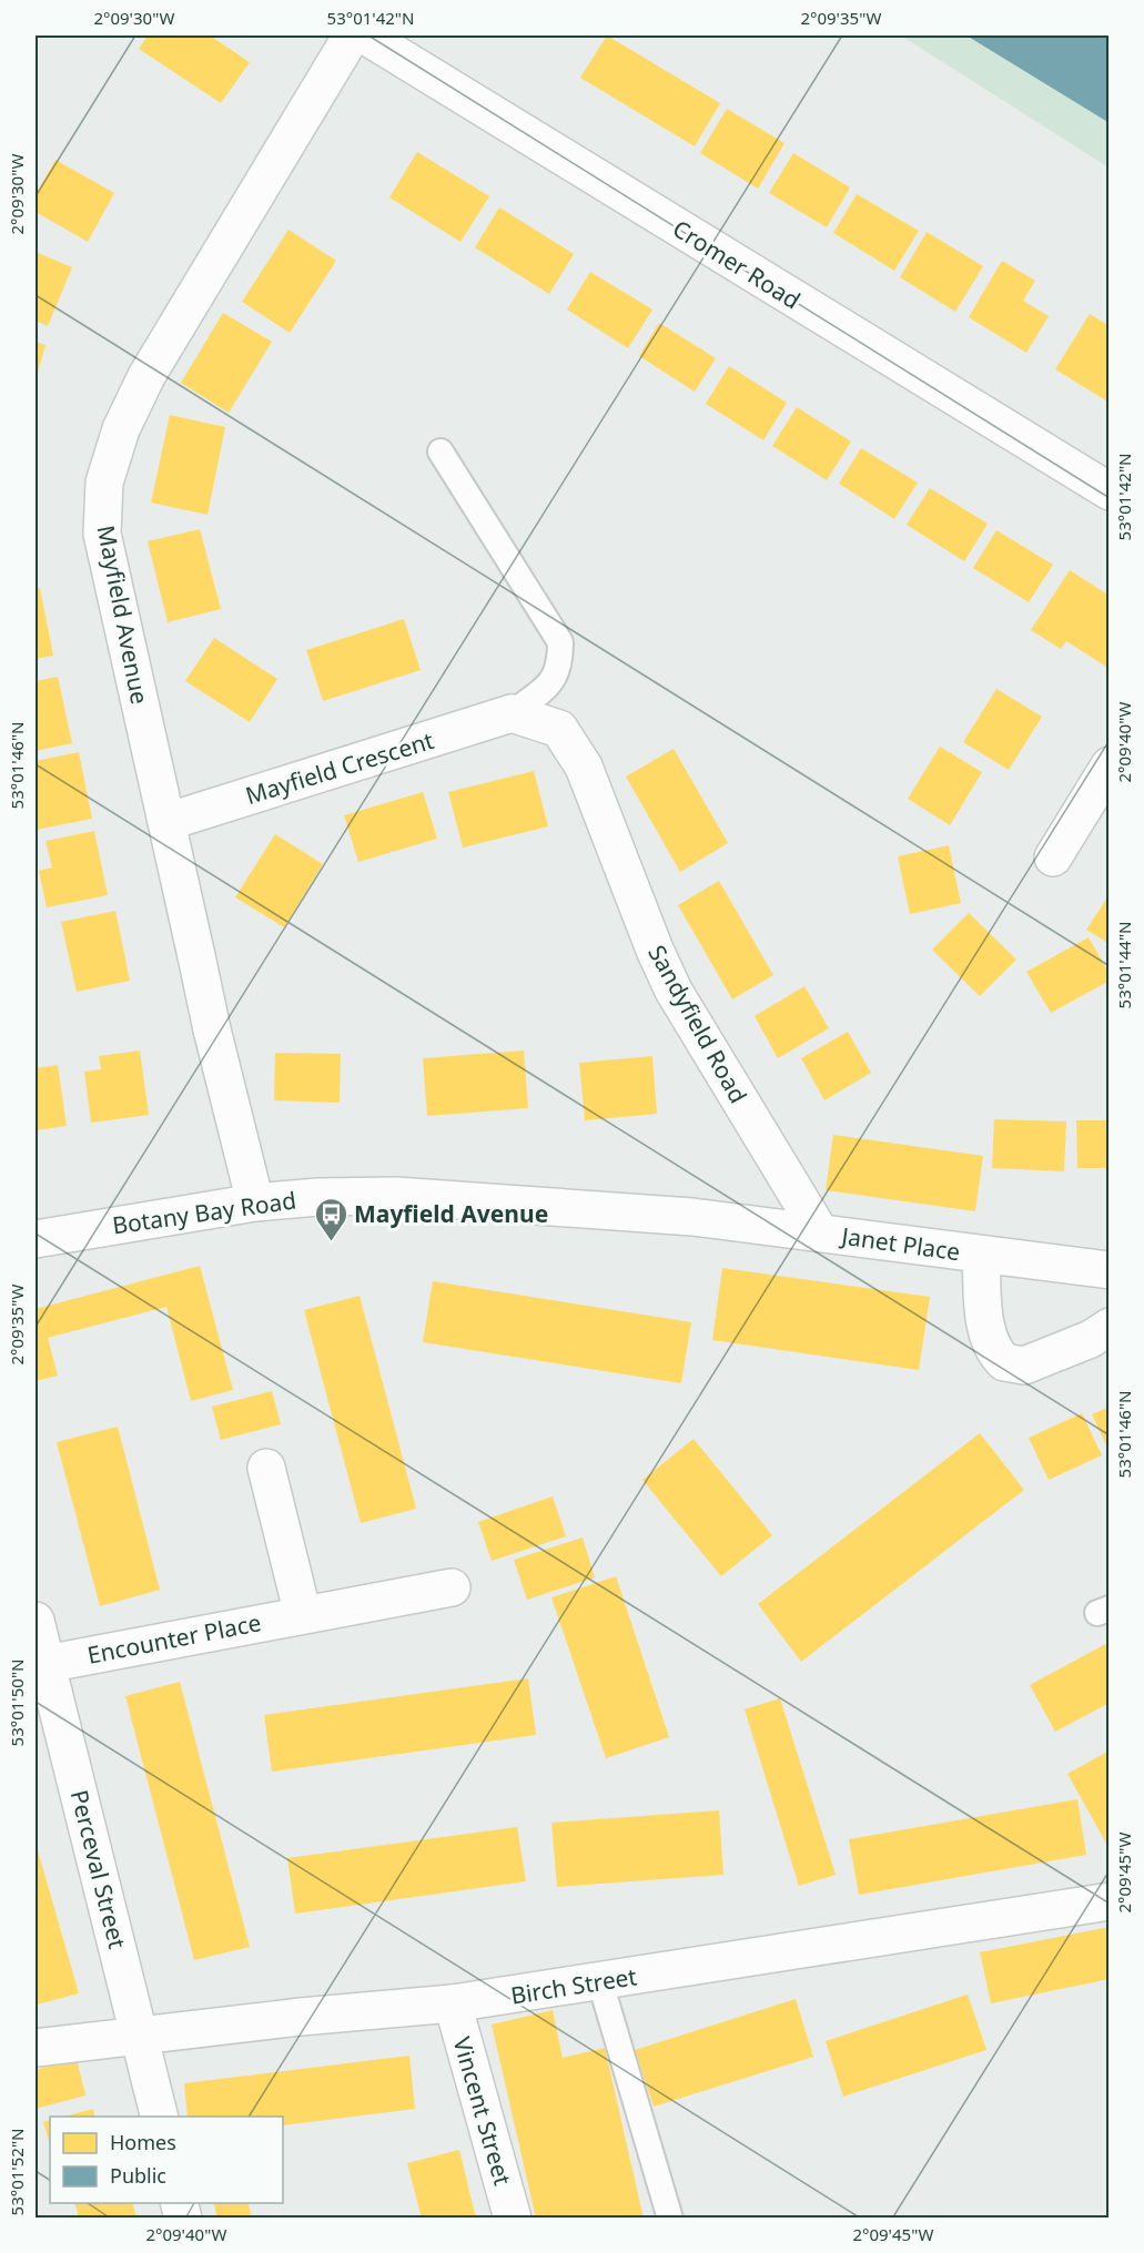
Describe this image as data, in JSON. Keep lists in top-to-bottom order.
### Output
{
  "streets": {
    "street": [
      "Cromer Road",
      "Mayfield Avenue",
      "Mayfield Crescent",
      "Sandyfield Road",
      "Botany Bay Road",
      "Janet Place",
      "Encounter Place",
      "Perceval Street",
      "Birch Street",
      "Vincent Street"
    ]
  },
  "crossings": [
    ["Mayfield Avenue", "Mayfield Crescent"],
    ["Mayfield Avenue", "Botany Bay Road"],
    ["Mayfield Crescent", "Sandyfield Road"],
    ["Sandyfield Road", "Janet Place"],
    ["Botany Bay Road", "Janet Place"],
    ["Encounter Place", "Perceval Street"],
    ["Perceval Street", "Birch Street"],
    ["Birch Street", "Vincent Street"]
  ],
  "places": {
    "bus stop": ["Mayfield Avenue"]
  },
  "legend": ["Homes", "Public"],
  "coordinates": [
    "2°09'30\"W",
    "53°01'42\"N",
    "2°09'35\"W",
    "2°09'40\"W",
    "53°01'46\"N",
    "53°01'44\"N",
    "53°01'50\"N",
    "2°09'45\"W",
    "53°01'52\"N"
  ]
}
